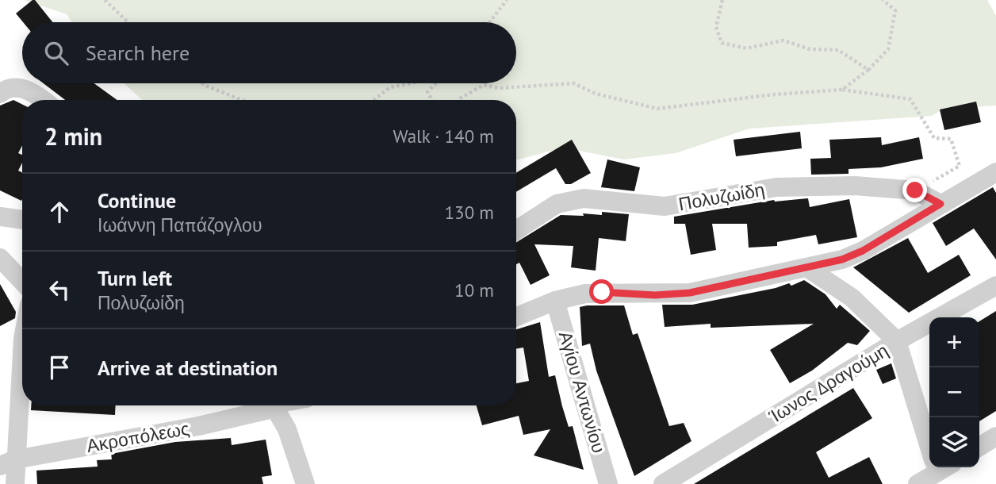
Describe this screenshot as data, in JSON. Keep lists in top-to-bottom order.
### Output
{
  "streets": {
    "street": [
      "Πολυζωίδη",
      "Ίωνος Δραγούμη",
      "Αγίου Αντωνίου",
      "Ακροπόλεως"
    ]
  },
  "page": {
    "search": "Search here",
    "heading": ["2 min", "Walk · 140 m"],
    "list": [
      ["Continue", "Ιωάννη Παπάζογλου", "130 m"],
      ["Turn left", "Πολυζωίδη", "10 m"],
      "Arrive at destination"
    ],
    "map_buttons": ["+", "−"]
  }
}
